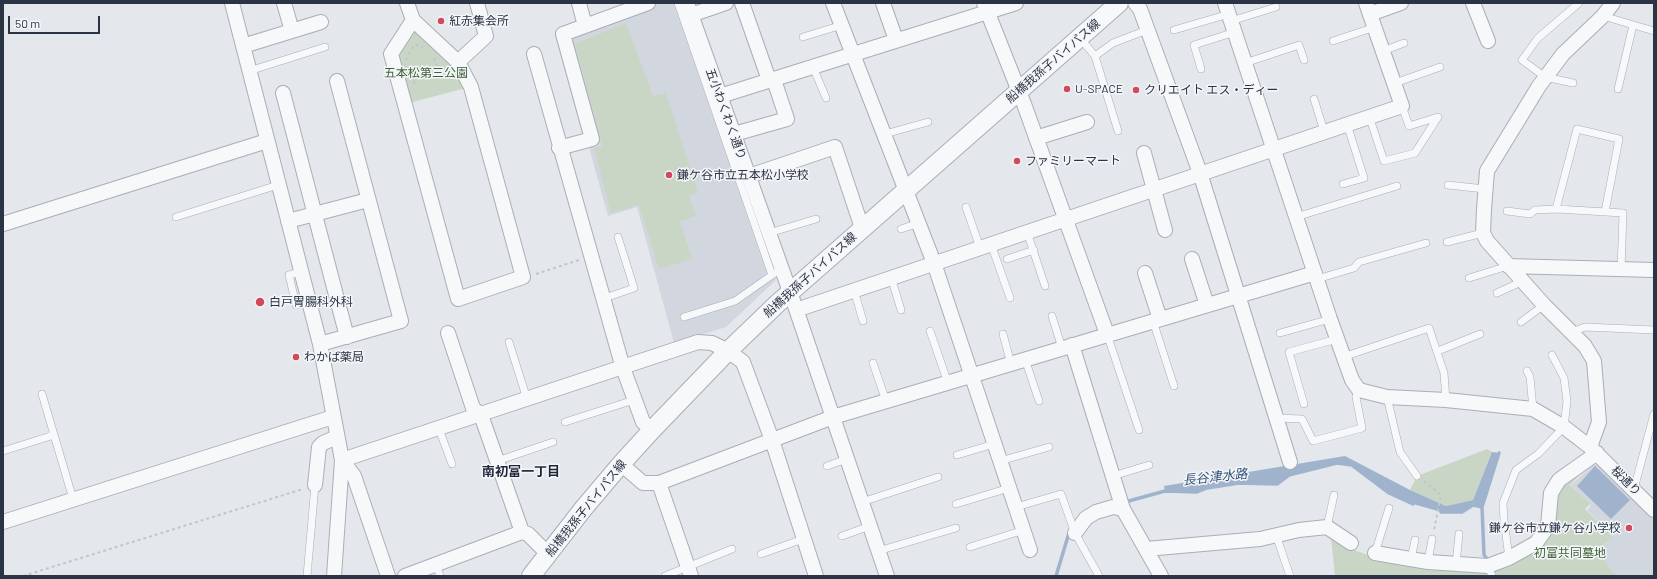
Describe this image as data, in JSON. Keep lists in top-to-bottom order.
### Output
{
  "streets": {
    "street": ["船橋我孫子バイパス線", "五小わくわく通り", "桜通り"]
  },
  "crossings": [
    ["船橋我孫子バイパス線", "五小わくわく通り"]
  ],
  "districts": ["南初富一丁目"],
  "water": ["長谷津水路"],
  "parks": ["五本松第三公園", "初富共同墓地"],
  "places": [
    "紅赤集会所",
    "U-SPACE",
    "クリエイト エス・ディー",
    "ファミリーマート",
    "鎌ケ谷市立五本松小学校",
    "白戸胃腸科外科",
    "わかば薬局",
    "鎌ケ谷市立鎌ケ谷小学校"
  ],
  "scale_bar": "50 m"
}
